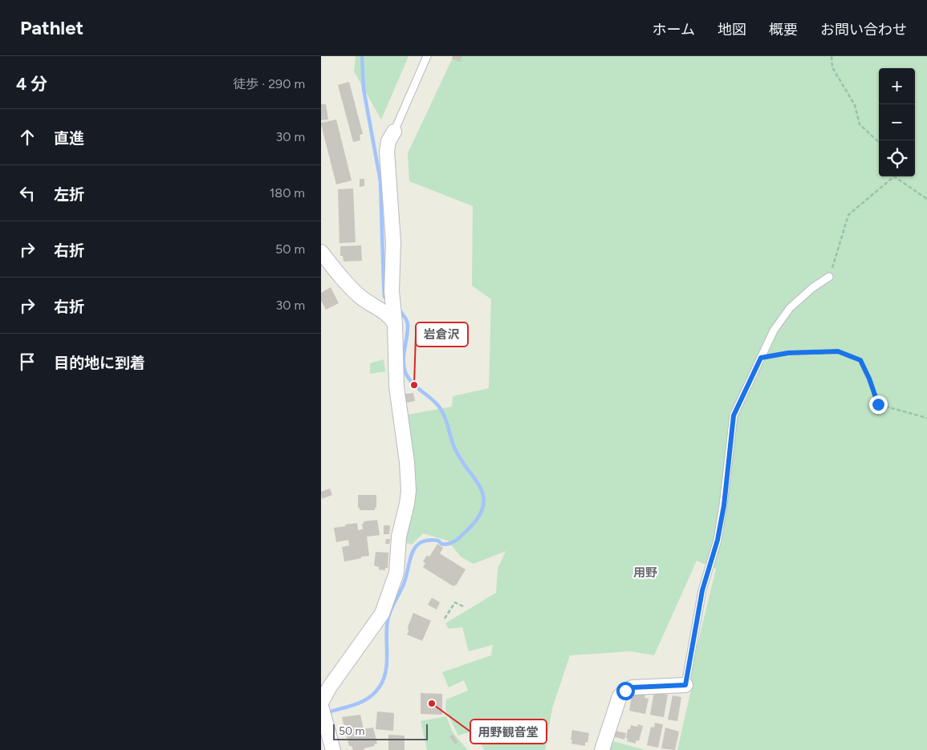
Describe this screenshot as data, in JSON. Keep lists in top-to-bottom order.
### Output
{
  "districts": ["用野"],
  "places": ["岩倉沢", "用野観音堂"],
  "scale_bar": "50 m",
  "page": {
    "header": "Pathlet",
    "nav": [
      "ホーム",
      "地図",
      "概要",
      "お問い合わせ"
    ],
    "heading": ["4 分", "徒歩 · 290 m"],
    "map_buttons": ["+", "−"],
    "list": [
      ["直進", "30 m"],
      ["左折", "180 m"],
      ["右折", "50 m"],
      ["右折", "30 m"],
      "目的地に到着"
    ],
    "scale": "50 m"
  }
}
